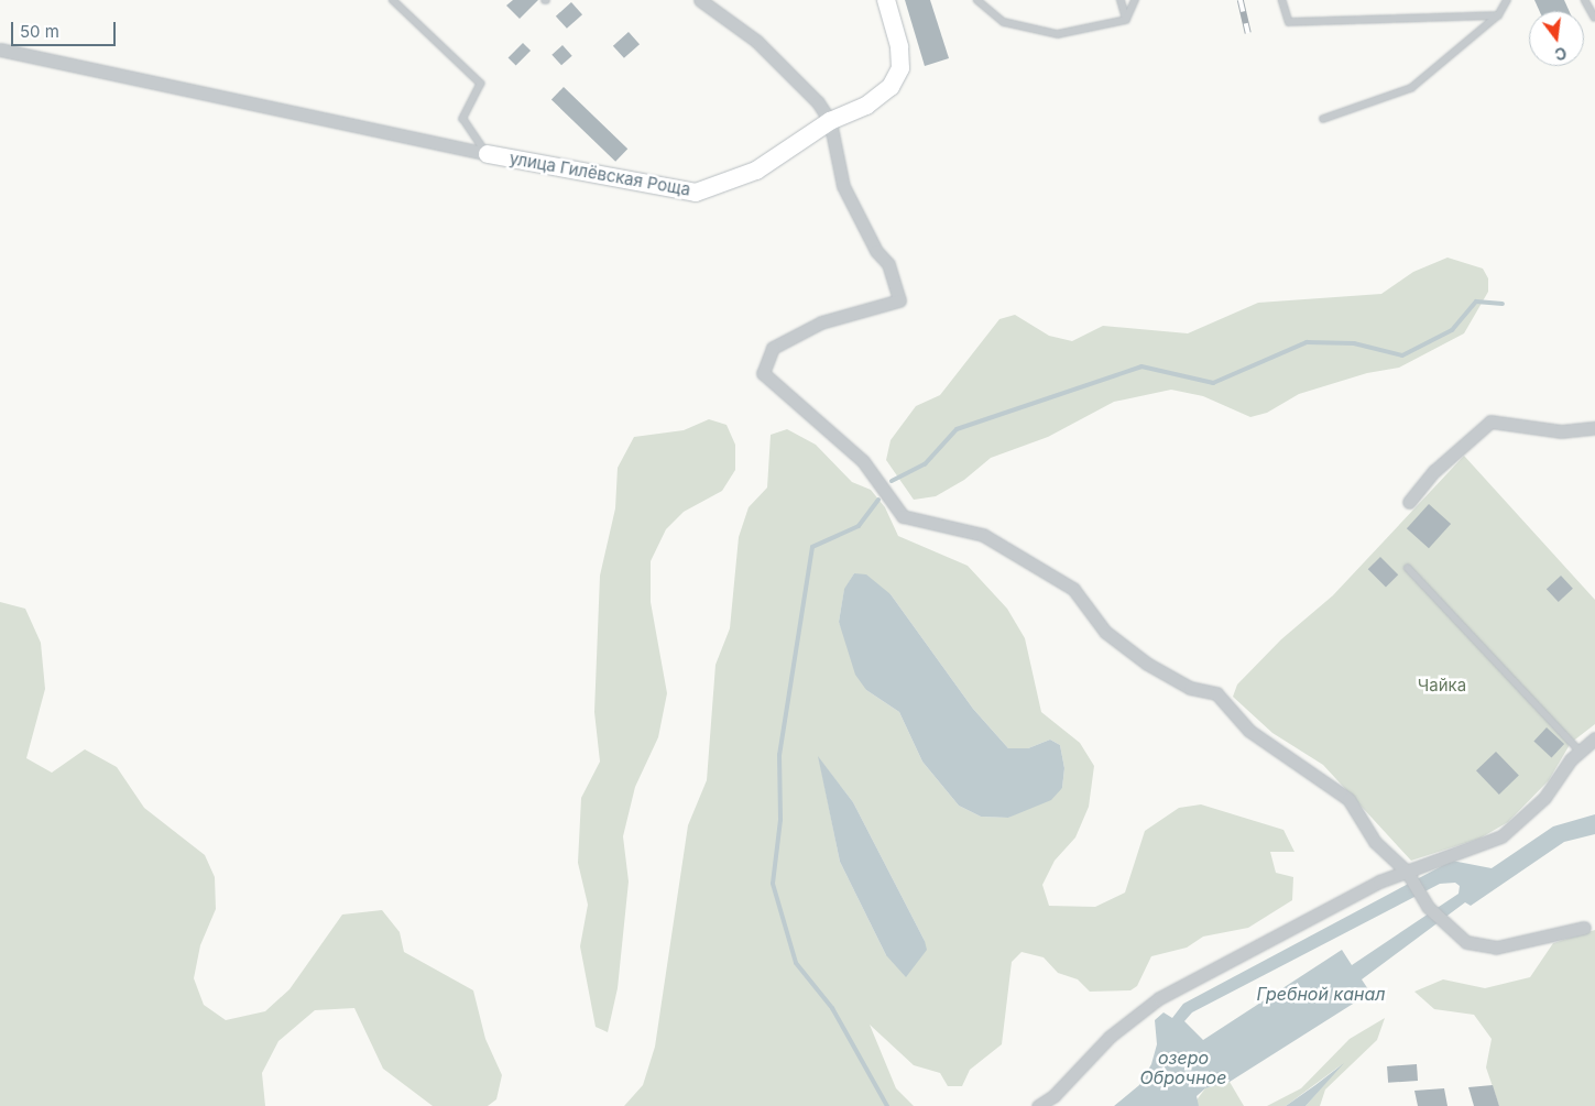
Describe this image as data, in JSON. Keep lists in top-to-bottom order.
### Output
{
  "streets": {
    "street": ["улица Гилёвская Роща"]
  },
  "water": ["Гребной канал", "озеро Оброчное"],
  "parks": ["Чайка"],
  "scale_bar": "50 m",
  "north": "bottom"
}
